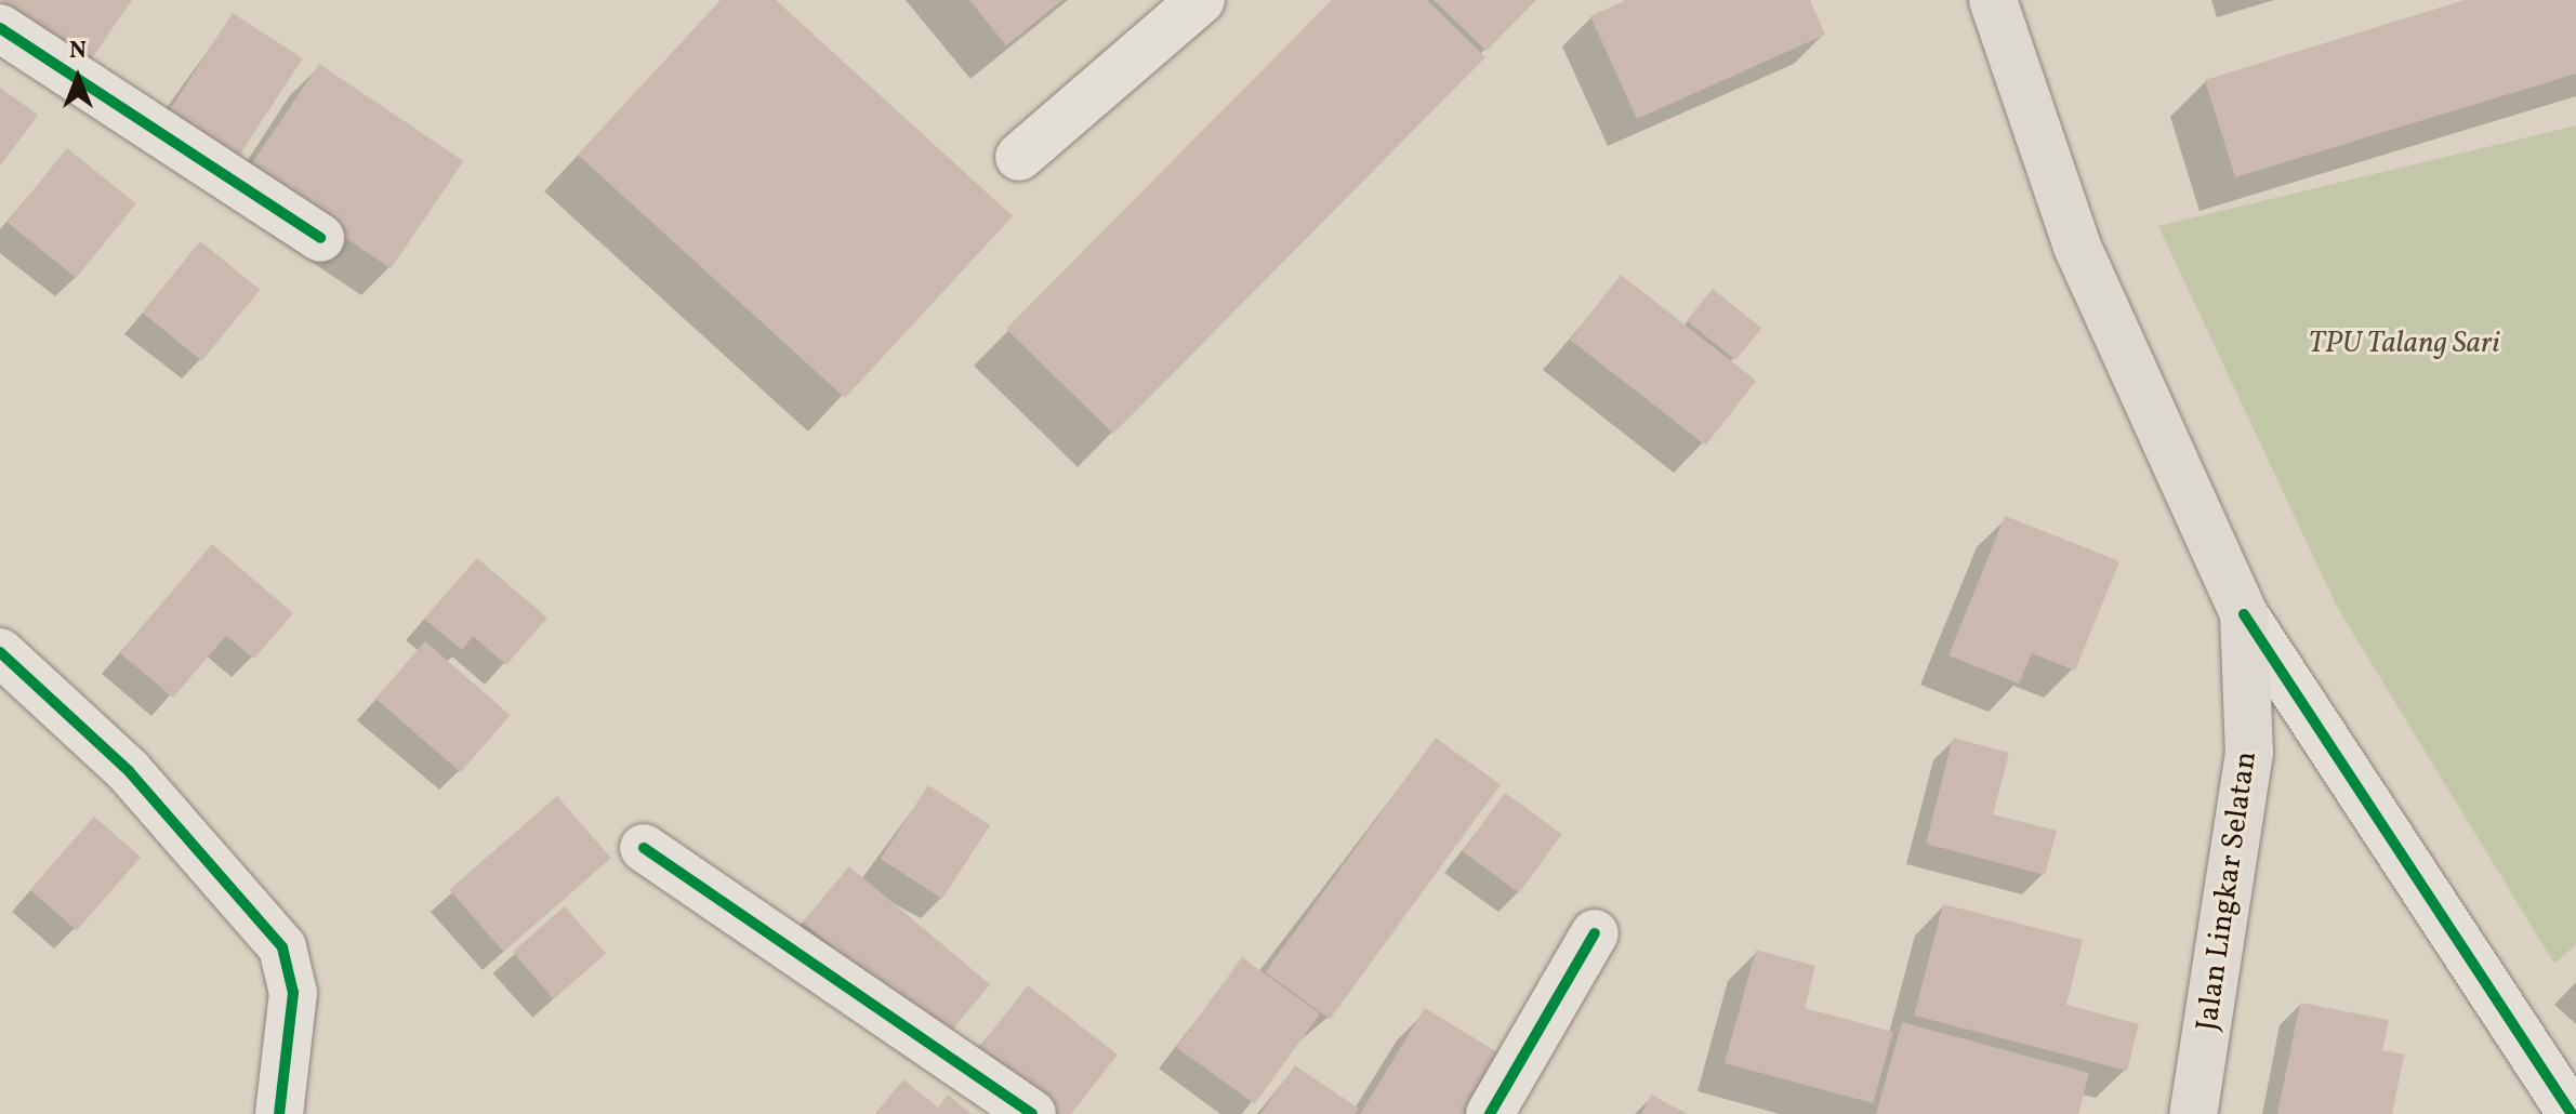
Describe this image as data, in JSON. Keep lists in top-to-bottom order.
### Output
{
  "streets": {
    "highway": ["Jalan Lingkar Selatan"]
  },
  "parks": ["TPU Talang Sari"],
  "north": "top"
}
